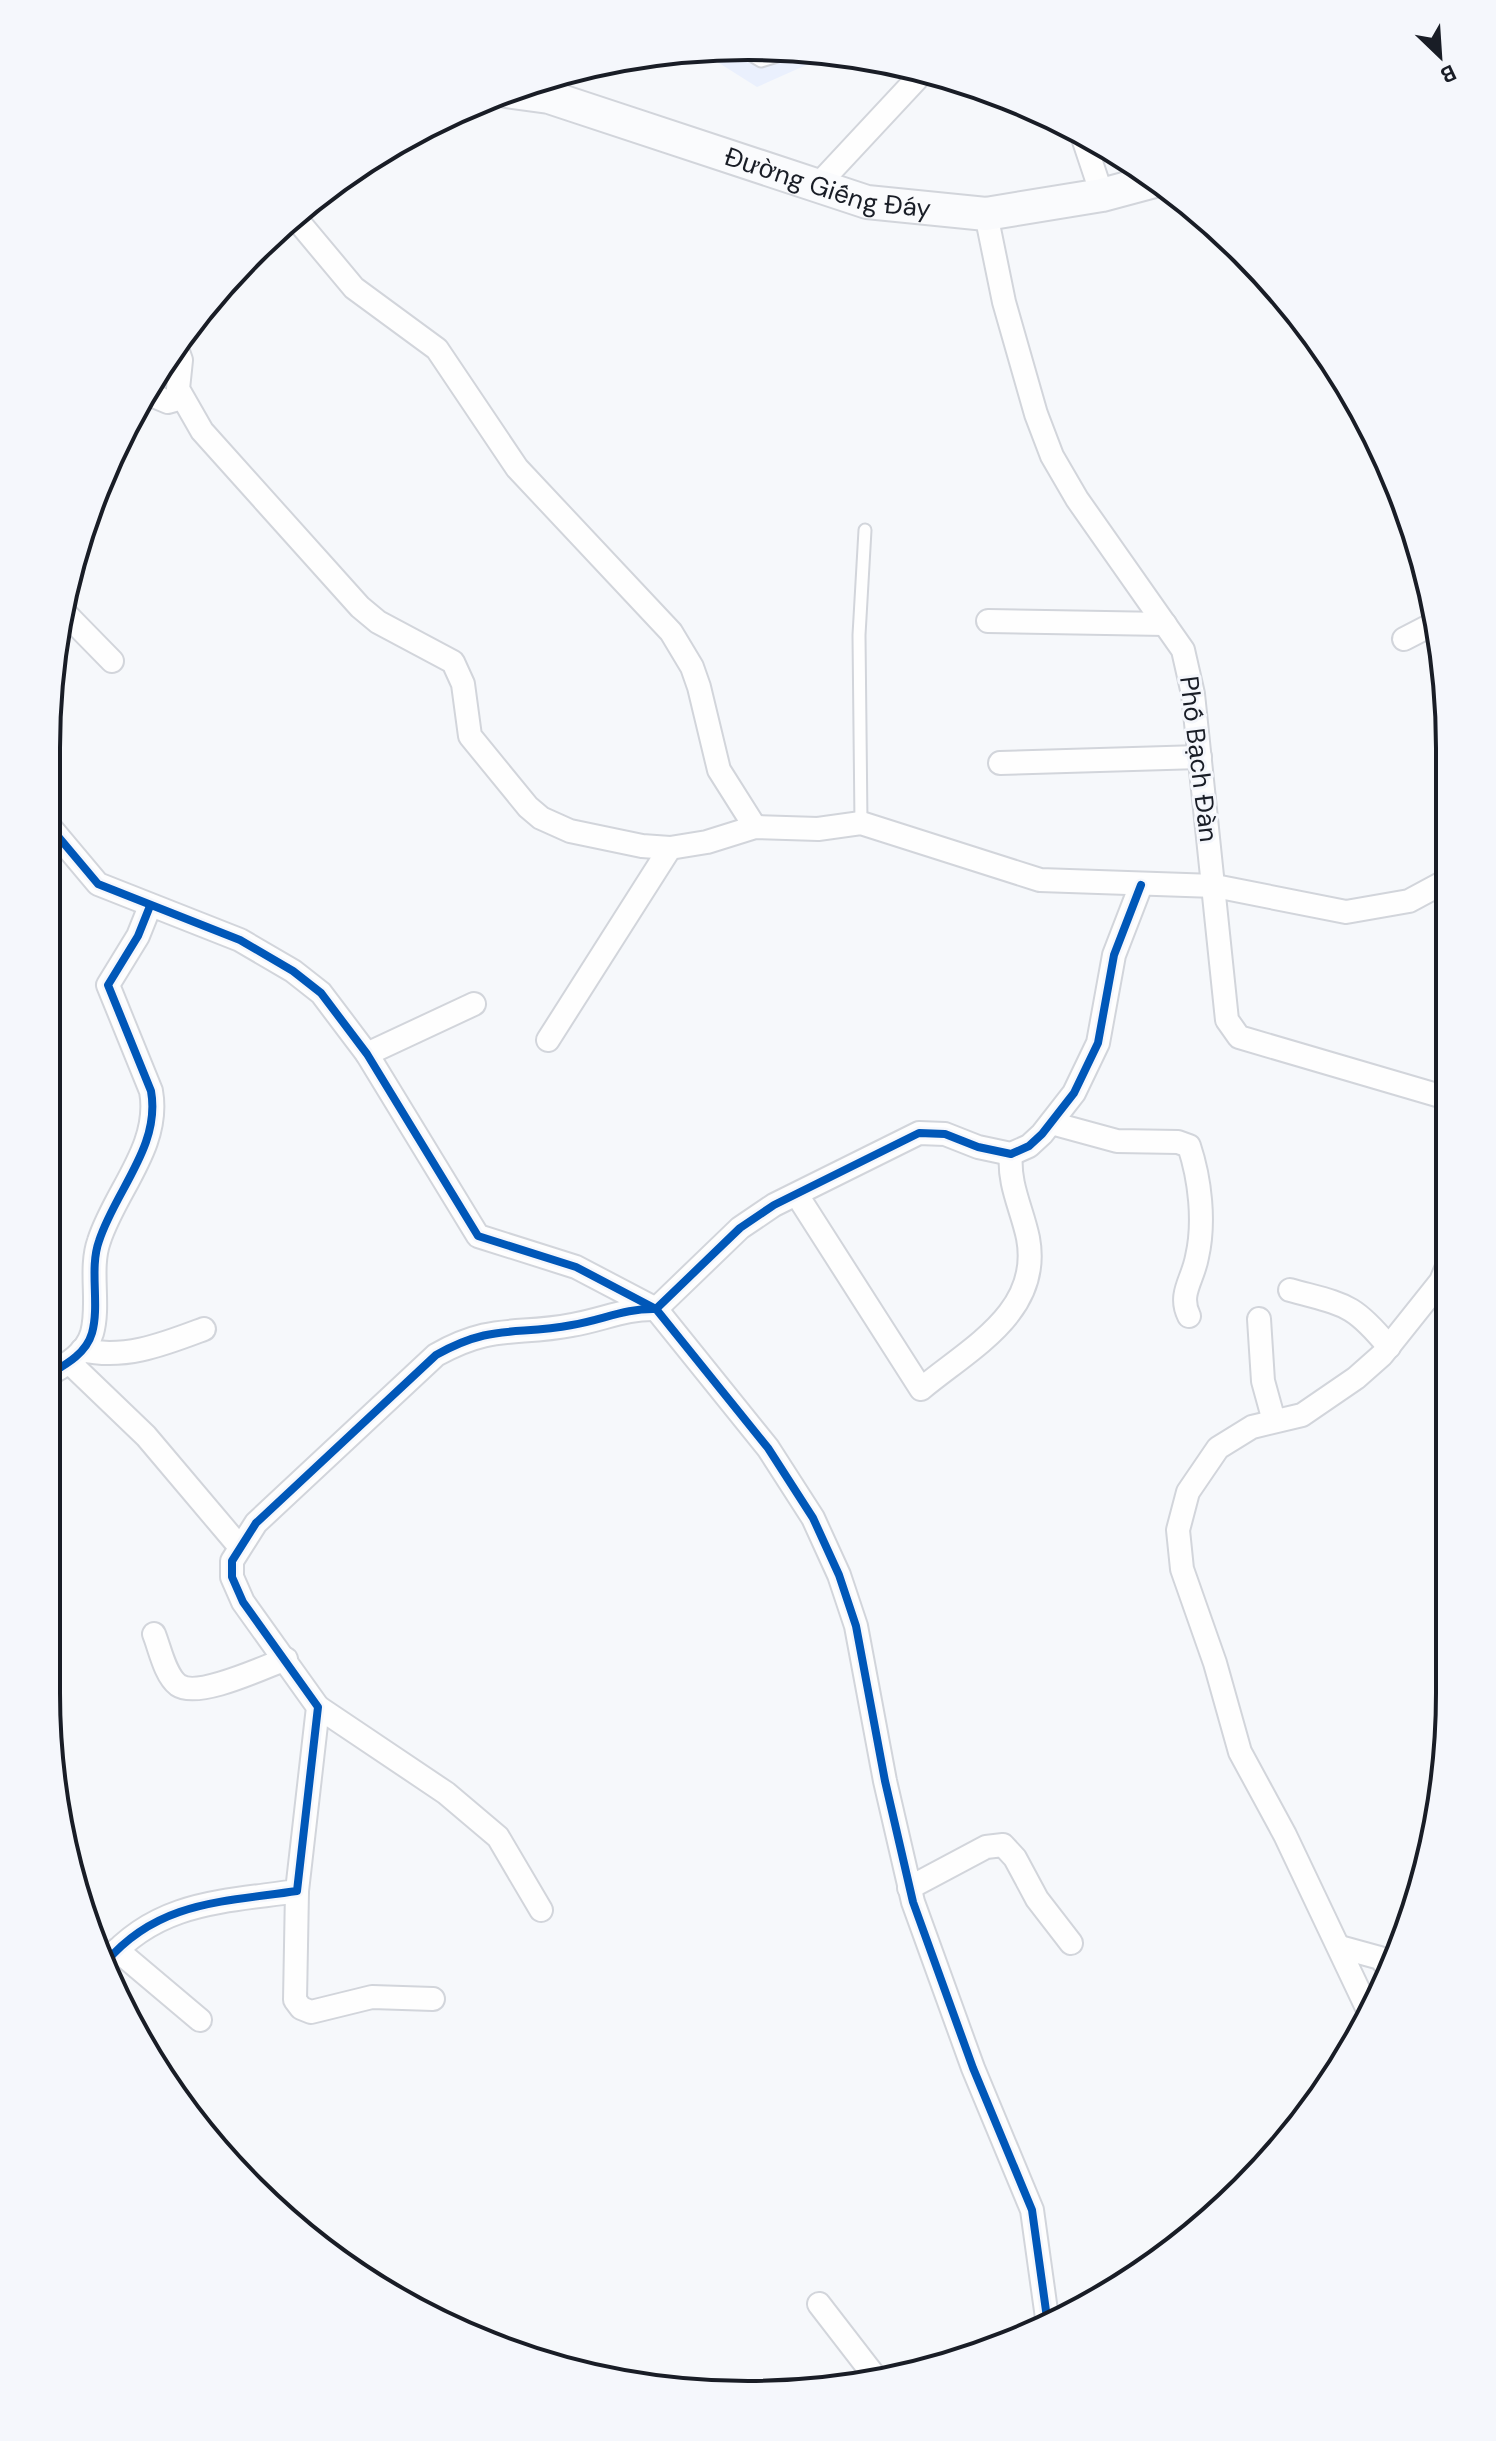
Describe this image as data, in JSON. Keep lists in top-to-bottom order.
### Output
{
  "streets": {
    "main road": ["Đường Giếng Đáy"],
    "street": ["Phố Bạch Đàn"]
  },
  "crossings": [
    ["Đường Giếng Đáy", "Phố Bạch Đàn"]
  ],
  "north": "bottom right"
}
